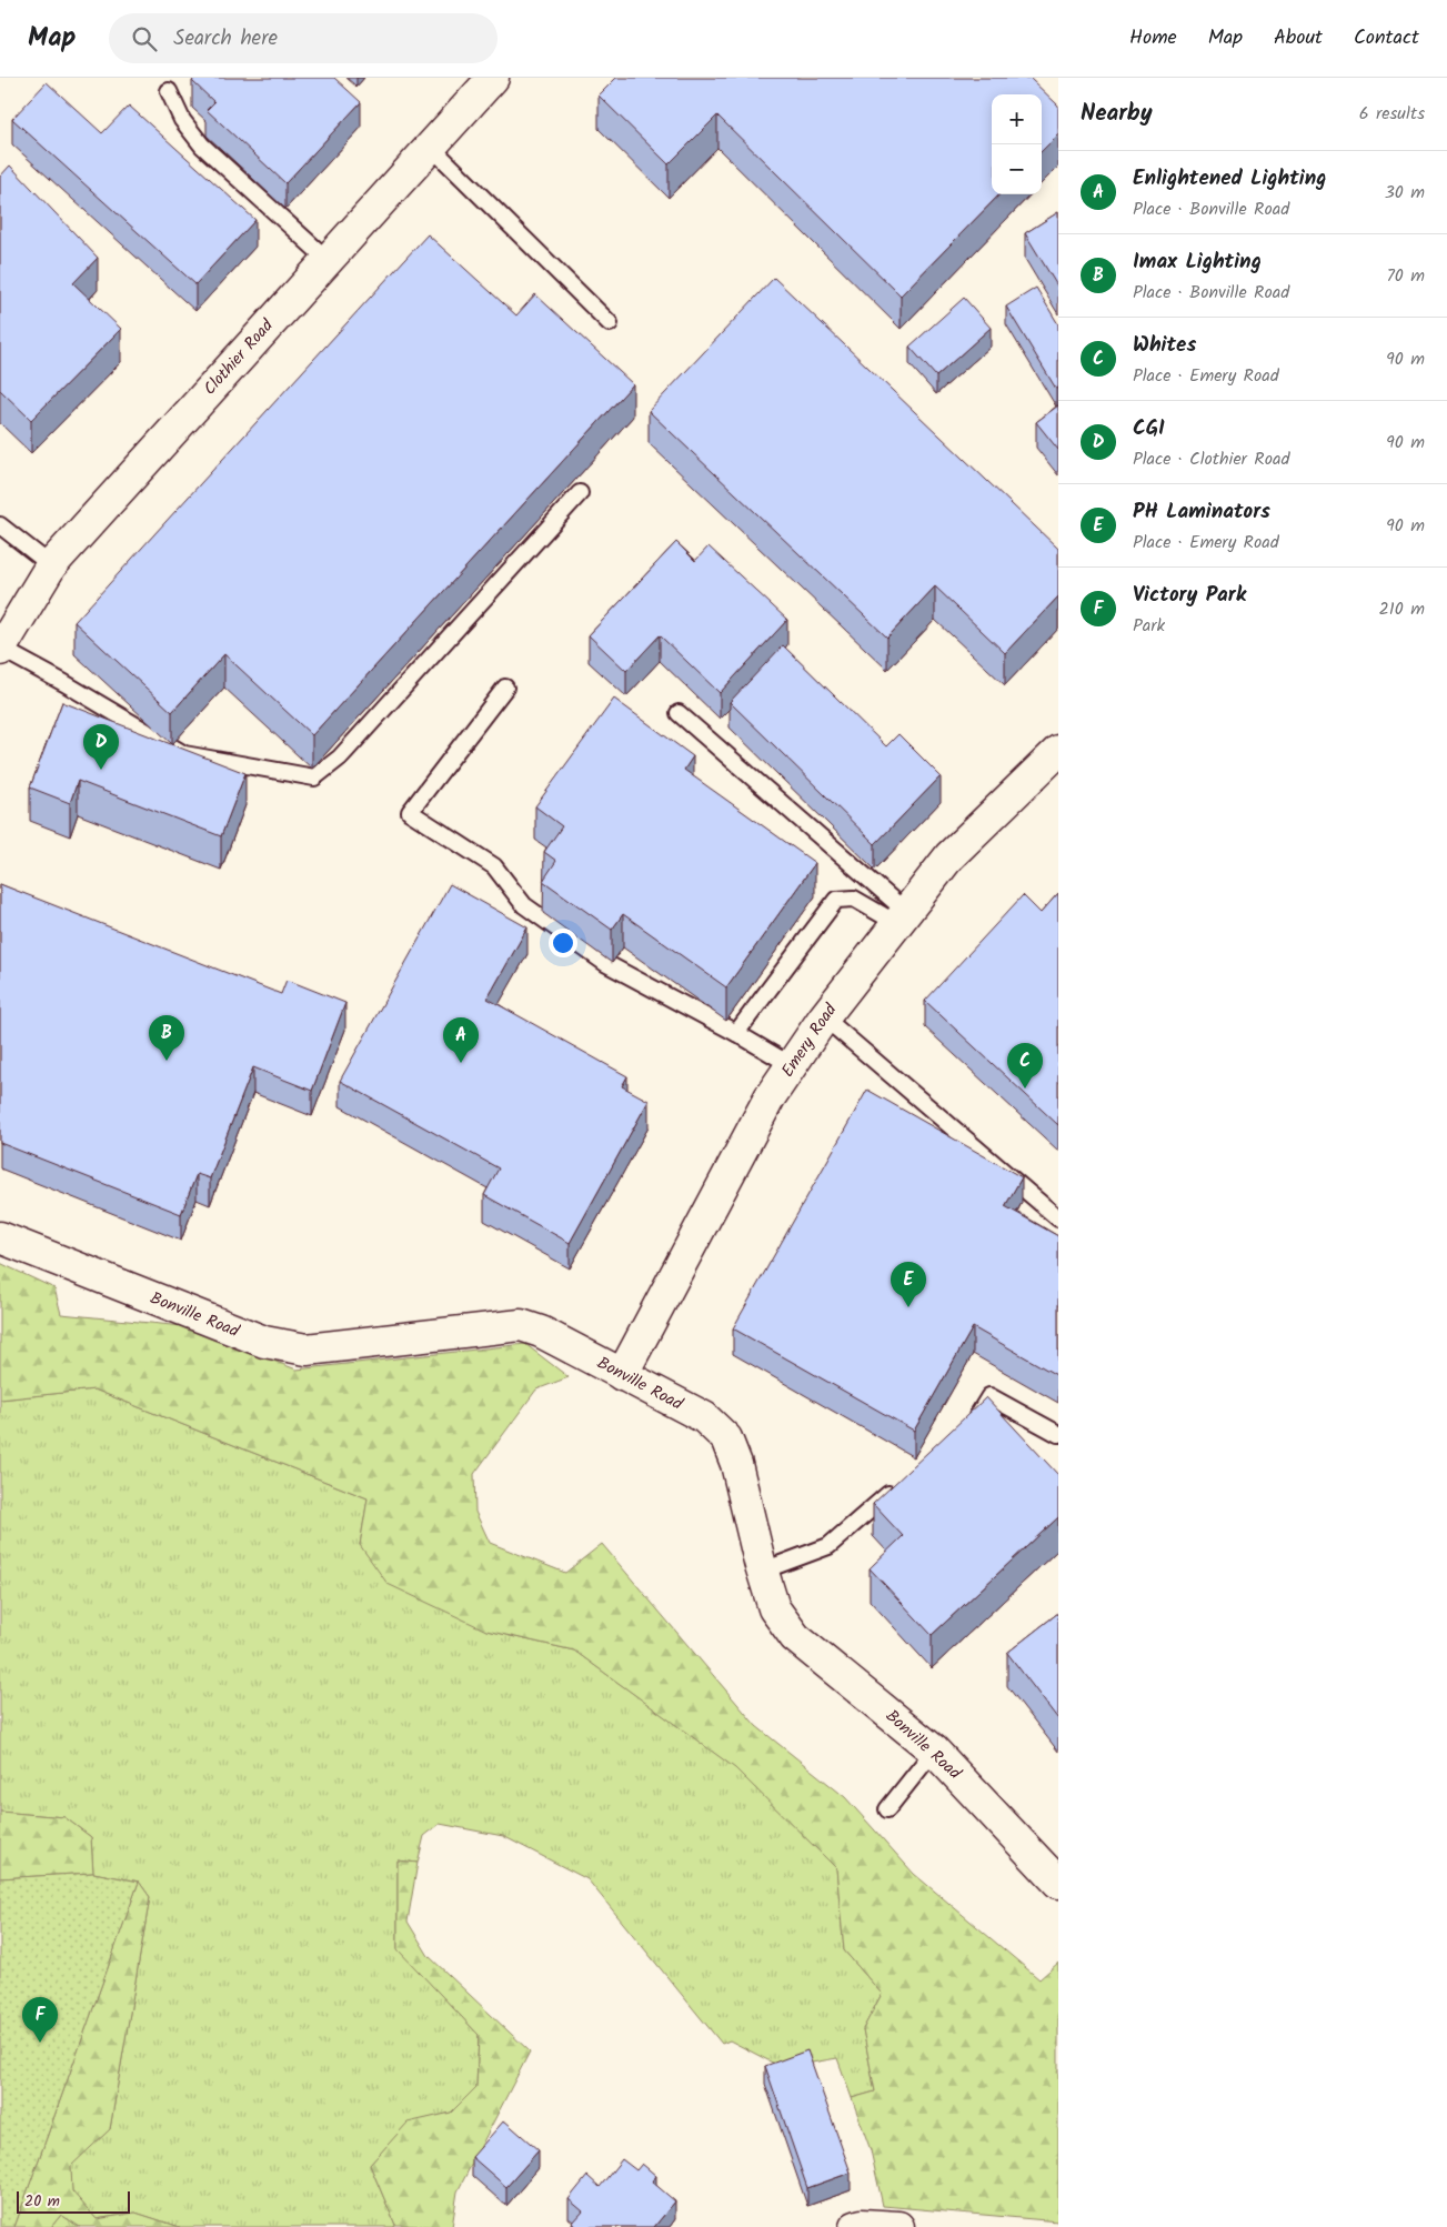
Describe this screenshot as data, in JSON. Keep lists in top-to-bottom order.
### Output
{
  "streets": {
    "street": ["Clothier Road", "Emery Road", "Bonville Road"]
  },
  "crossings": [
    ["Emery Road", "Bonville Road"]
  ],
  "scale_bar": "20 m",
  "page": {
    "header": "Map",
    "search": "Search here",
    "nav": [
      "Home",
      "Map",
      "About",
      "Contact"
    ],
    "heading": ["Nearby", "6 results"],
    "map_buttons": ["+", "−"],
    "list": [
      {
        "mark": "A",
        "name": "Enlightened Lighting",
        "note": "Place · Bonville Road",
        "value": "30 m"
      },
      {
        "mark": "B",
        "name": "Imax Lighting",
        "note": "Place · Bonville Road",
        "value": "70 m"
      },
      {
        "mark": "C",
        "name": "Whites",
        "note": "Place · Emery Road",
        "value": "90 m"
      },
      {
        "mark": "D",
        "name": "CGI",
        "note": "Place · Clothier Road",
        "value": "90 m"
      },
      {
        "mark": "E",
        "name": "PH Laminators",
        "note": "Place · Emery Road",
        "value": "90 m"
      },
      {
        "mark": "F",
        "name": "Victory Park",
        "note": "Park",
        "value": "210 m"
      }
    ],
    "pins": [
      "D",
      "B",
      "A",
      "C",
      "E",
      "F"
    ],
    "scale": "20 m"
  }
}
